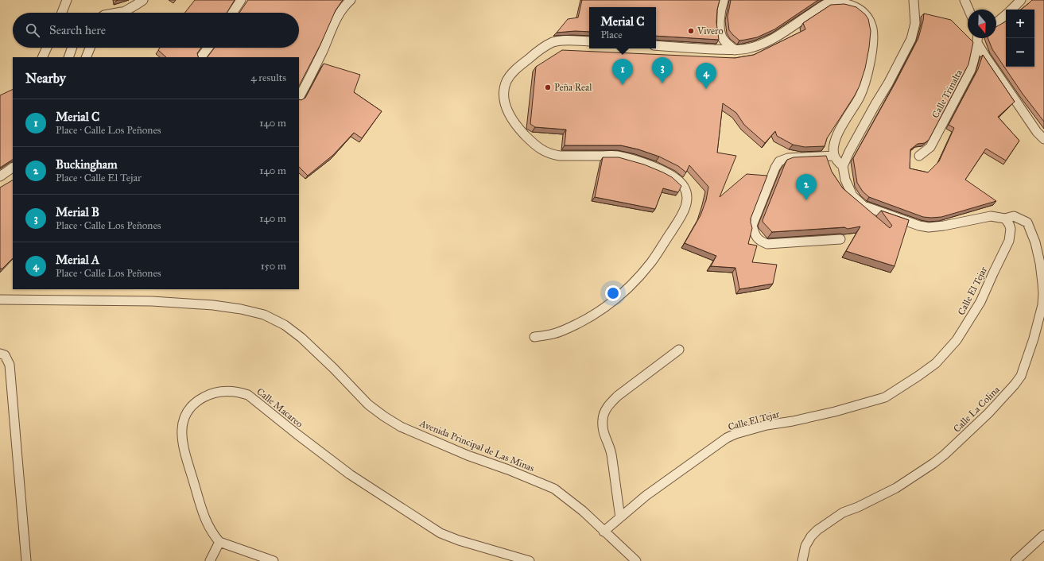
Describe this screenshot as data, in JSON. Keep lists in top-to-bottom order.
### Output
{
  "streets": {
    "street": [
      "Calle Trinalta",
      "Calle El Tejar",
      "Calle Macareo",
      "Calle La Colina",
      "Avenida Principal de Las Minas"
    ]
  },
  "crossings": [
    ["Calle El Tejar", "Calle La Colina"],
    ["Calle El Tejar", "Avenida Principal de Las Minas"]
  ],
  "places": ["Vivero", "Peña Real"],
  "north": "bottom",
  "page": {
    "popup": ["Merial C", "Place"],
    "map_buttons": ["+", "−"],
    "search": "Search here",
    "pins": [
      "3",
      "1",
      "4",
      "2"
    ],
    "heading": ["Nearby", "4 results"],
    "list": [
      {
        "mark": "1",
        "name": "Merial C",
        "note": "Place · Calle Los Peñones",
        "value": "140 m"
      },
      {
        "mark": "2",
        "name": "Buckingham",
        "note": "Place · Calle El Tejar",
        "value": "140 m"
      },
      {
        "mark": "3",
        "name": "Merial B",
        "note": "Place · Calle Los Peñones",
        "value": "140 m"
      },
      {
        "mark": "4",
        "name": "Merial A",
        "note": "Place · Calle Los Peñones",
        "value": "150 m"
      }
    ]
  }
}
